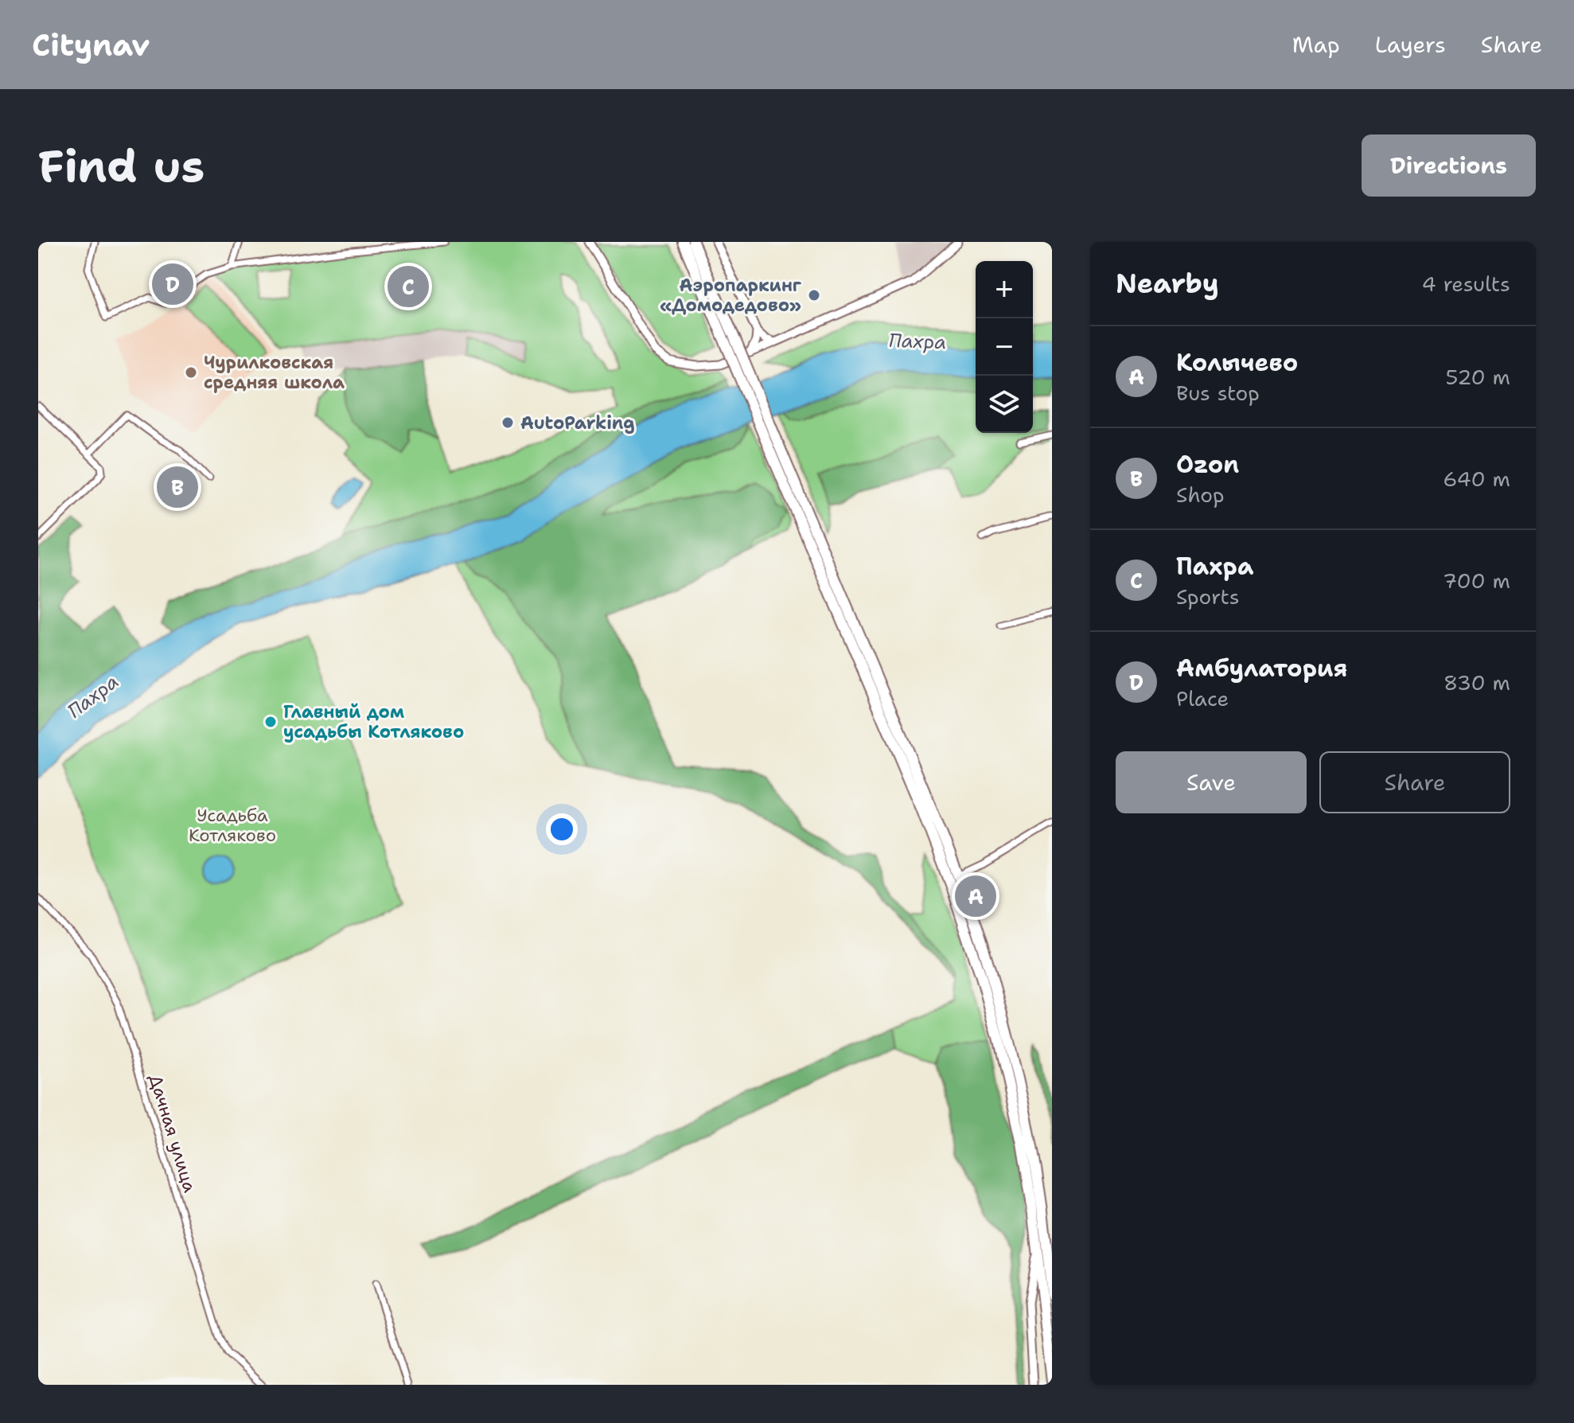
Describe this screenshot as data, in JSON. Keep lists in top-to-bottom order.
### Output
{
  "streets": {
    "street": ["Дачная улица"]
  },
  "water": ["Пахра"],
  "parks": ["Усадьба Котляково"],
  "places": [
    "Аэропаркинг «Домодедово»",
    "Чурилковская средняя школа",
    "AutoParking",
    "Главный дом усадьбы Котляково"
  ],
  "page": {
    "header": "Citynav",
    "nav": ["Map", "Layers", "Share"],
    "buttons": [
      "Directions",
      ["Save", "Share"]
    ],
    "title": "Find us",
    "heading": ["Nearby", "4 results"],
    "pins": [
      "D",
      "C",
      "B",
      "A"
    ],
    "map_buttons": ["+", "−"],
    "list": [
      {
        "mark": "A",
        "name": "Колычево",
        "note": "Bus stop",
        "value": "520 m"
      },
      {
        "mark": "B",
        "name": "Ozon",
        "note": "Shop",
        "value": "640 m"
      },
      {
        "mark": "C",
        "name": "Пахра",
        "note": "Sports",
        "value": "700 m"
      },
      {
        "mark": "D",
        "name": "Амбулатория",
        "note": "Place",
        "value": "830 m"
      }
    ]
  }
}
